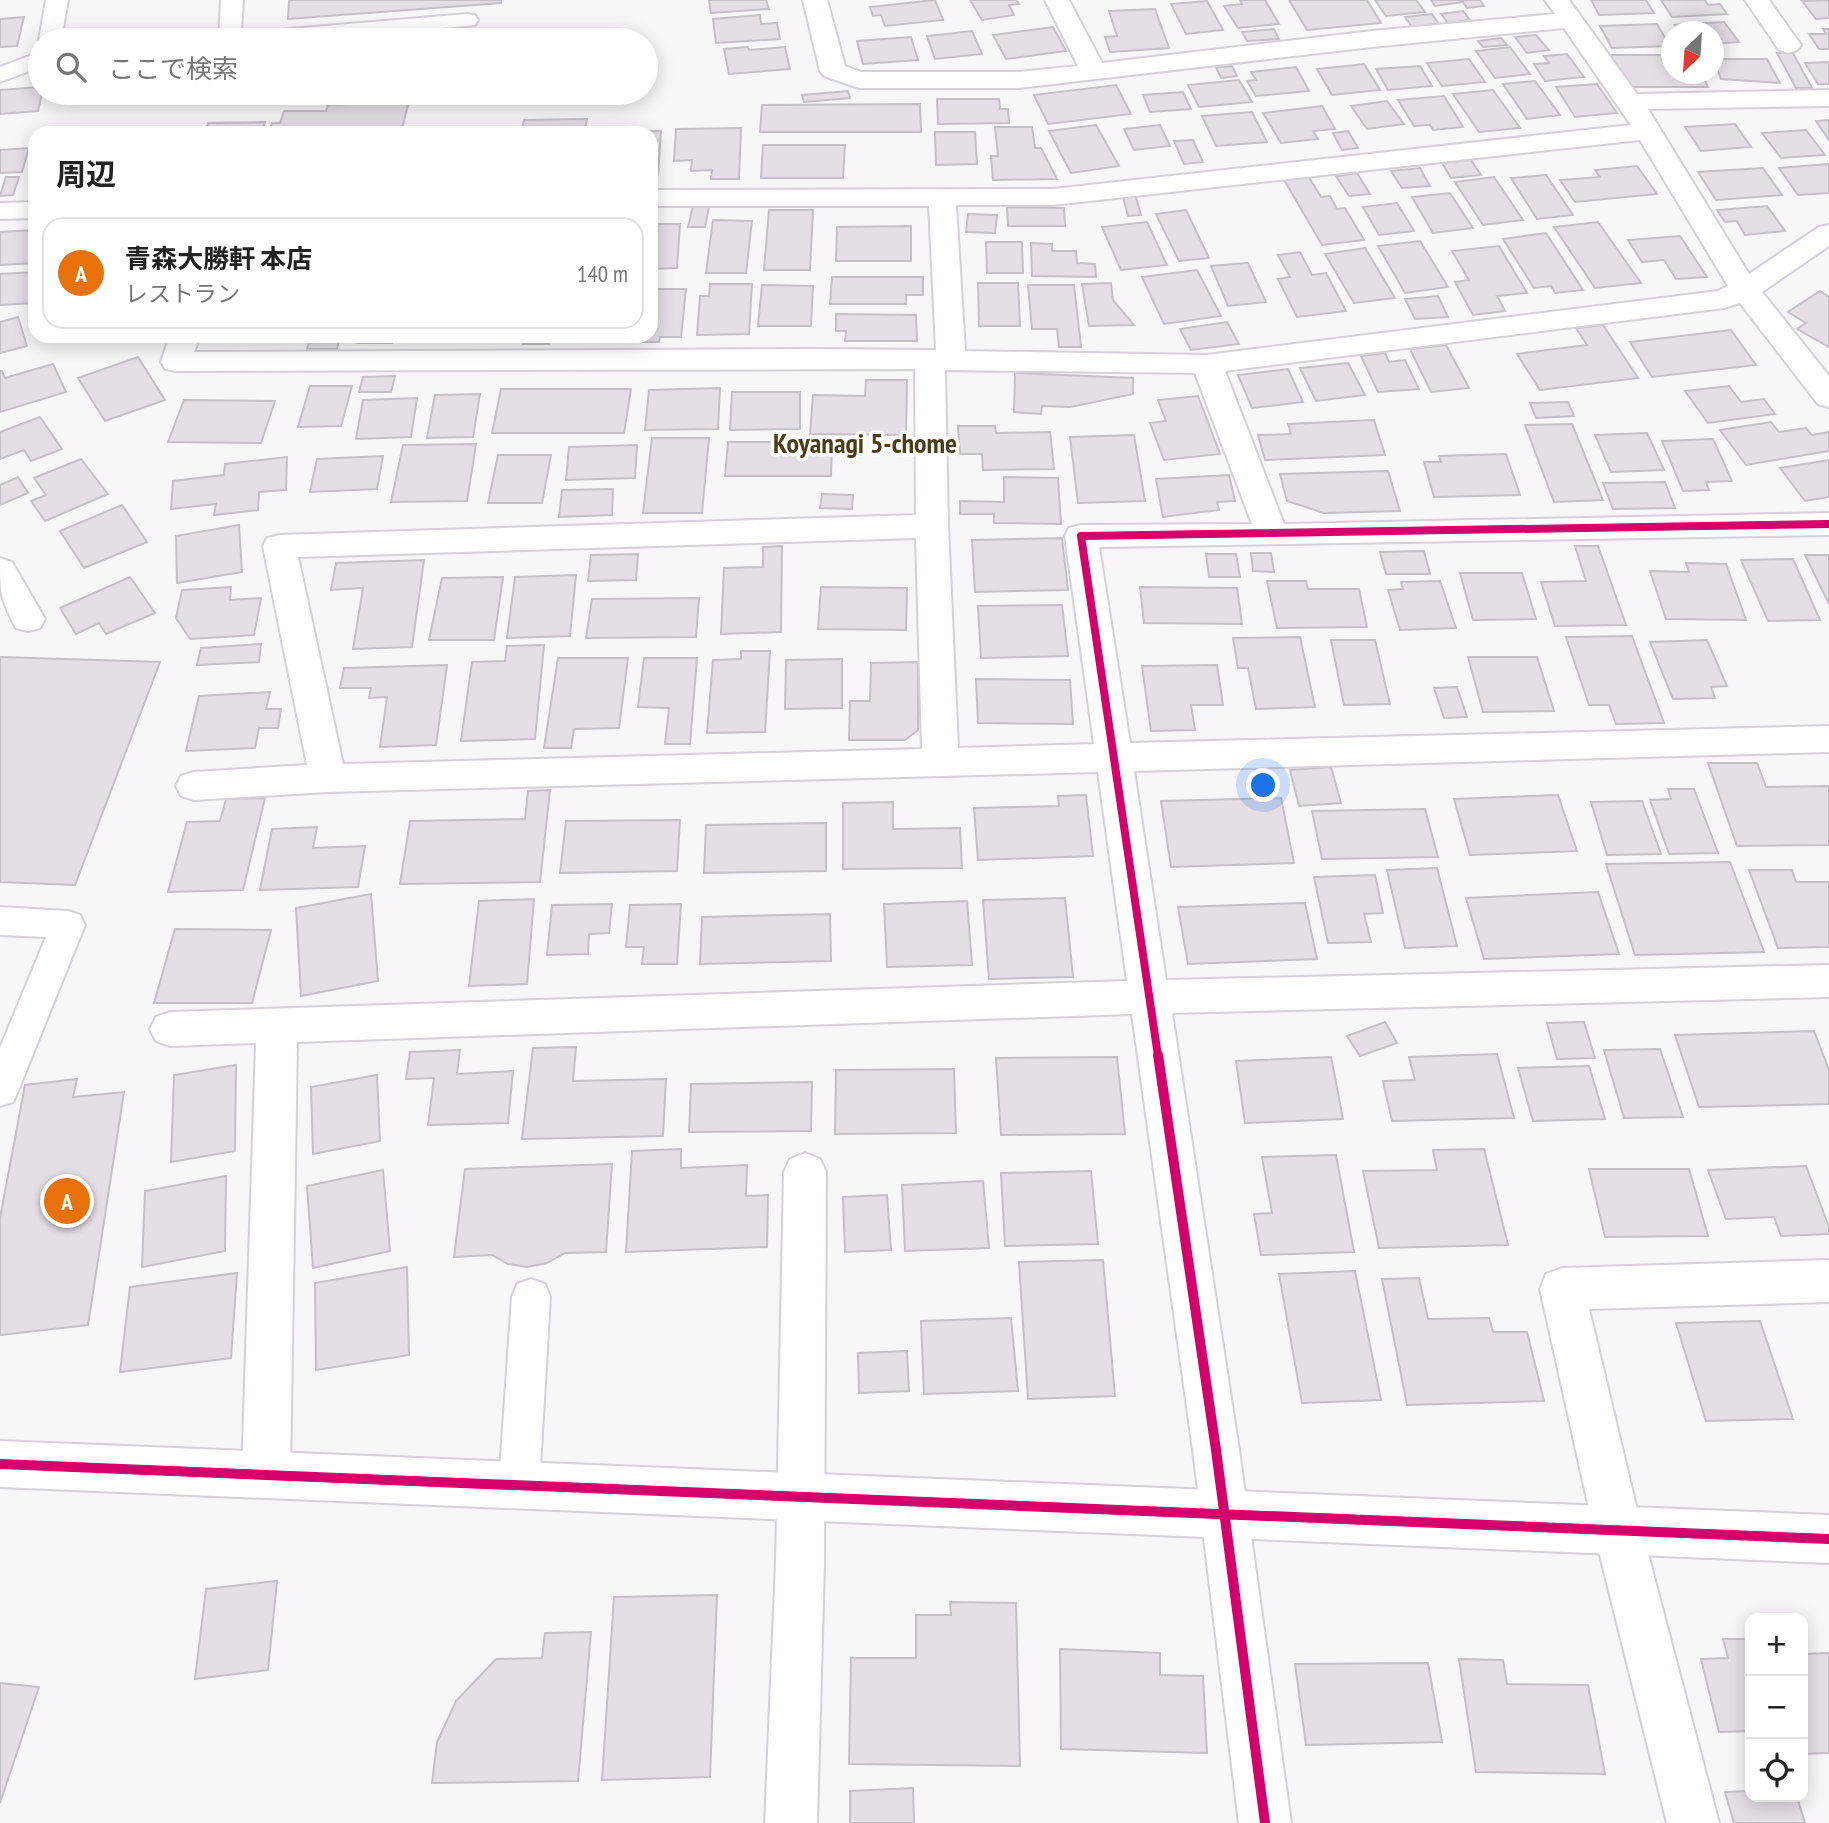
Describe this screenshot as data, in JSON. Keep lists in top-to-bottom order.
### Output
{
  "districts": ["Koyanagi 5-chome"],
  "north": "bottom left",
  "page": {
    "search": "ここで検索",
    "heading": "周辺",
    "list": [
      {
        "mark": "A",
        "name": "青森大勝軒 本店",
        "note": "レストラン",
        "value": "140 m"
      }
    ],
    "pins": "A",
    "map_buttons": ["+", "−"]
  }
}
